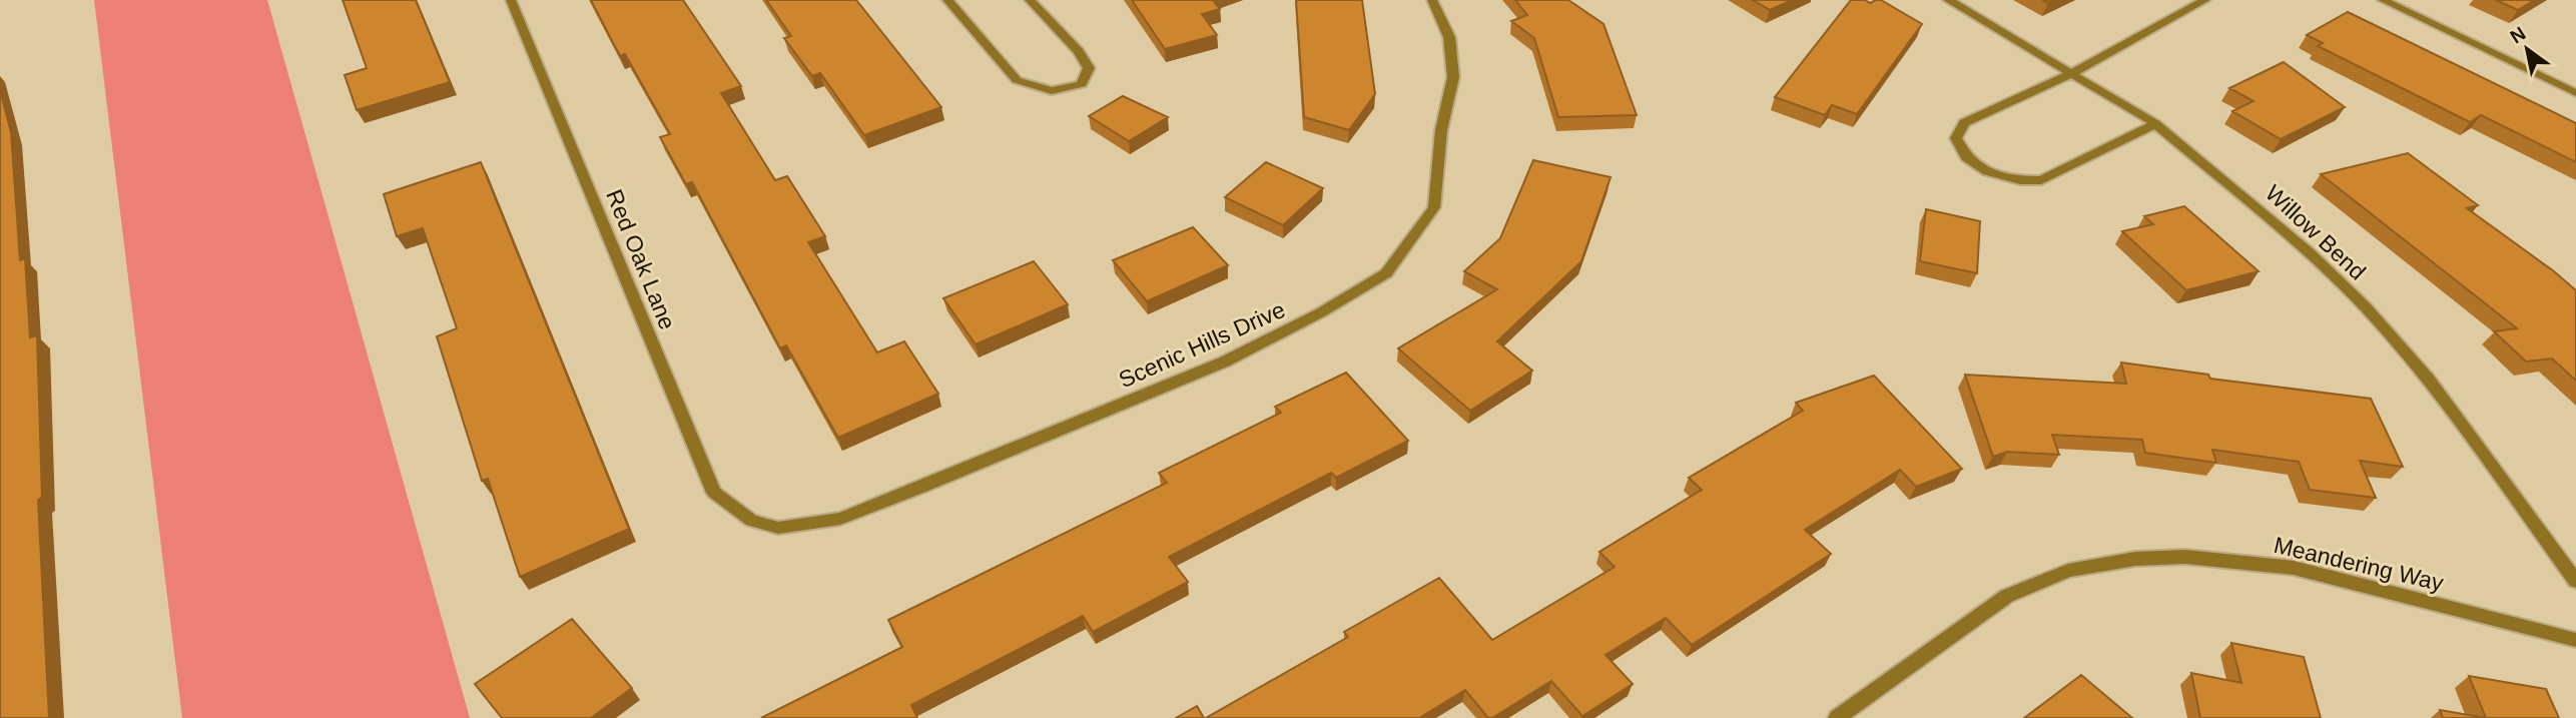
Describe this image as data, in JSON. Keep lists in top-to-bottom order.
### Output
{
  "streets": {
    "street": [
      "Willow Bend",
      "Red Oak Lane",
      "Scenic Hills Drive",
      "Meandering Way"
    ]
  },
  "crossings": [
    ["Red Oak Lane", "Scenic Hills Drive"]
  ],
  "north": "top left"
}
